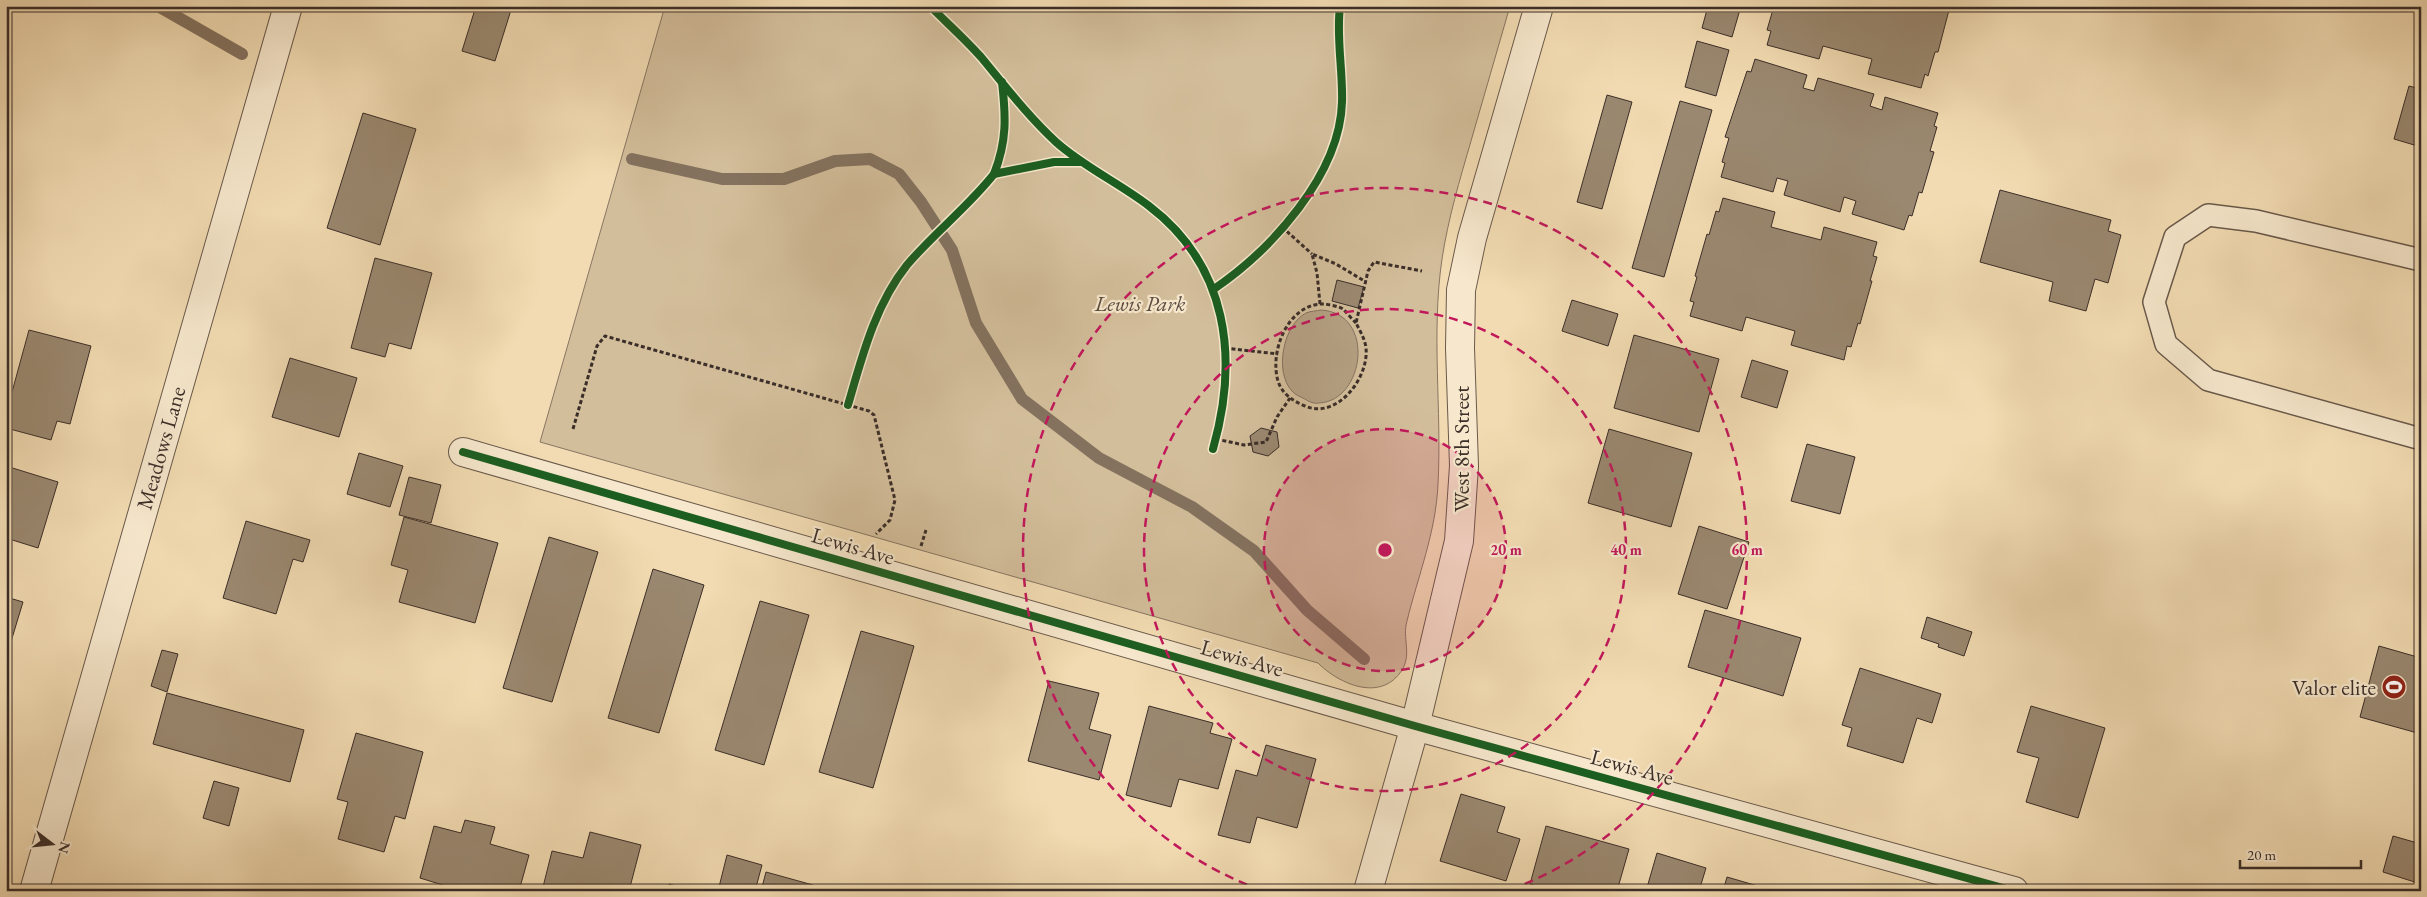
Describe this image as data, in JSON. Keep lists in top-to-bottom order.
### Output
{
  "streets": {
    "street": ["Meadows Lane", "West 8th Street", "Lewis Ave"]
  },
  "crossings": [
    ["West 8th Street", "Lewis Ave"]
  ],
  "parks": ["Lewis Park"],
  "places": {
    "sports": ["Valor elite"]
  },
  "scale_bar": "20 m",
  "north": "right",
  "rings": ["20 m", "40 m", "60 m"]
}
